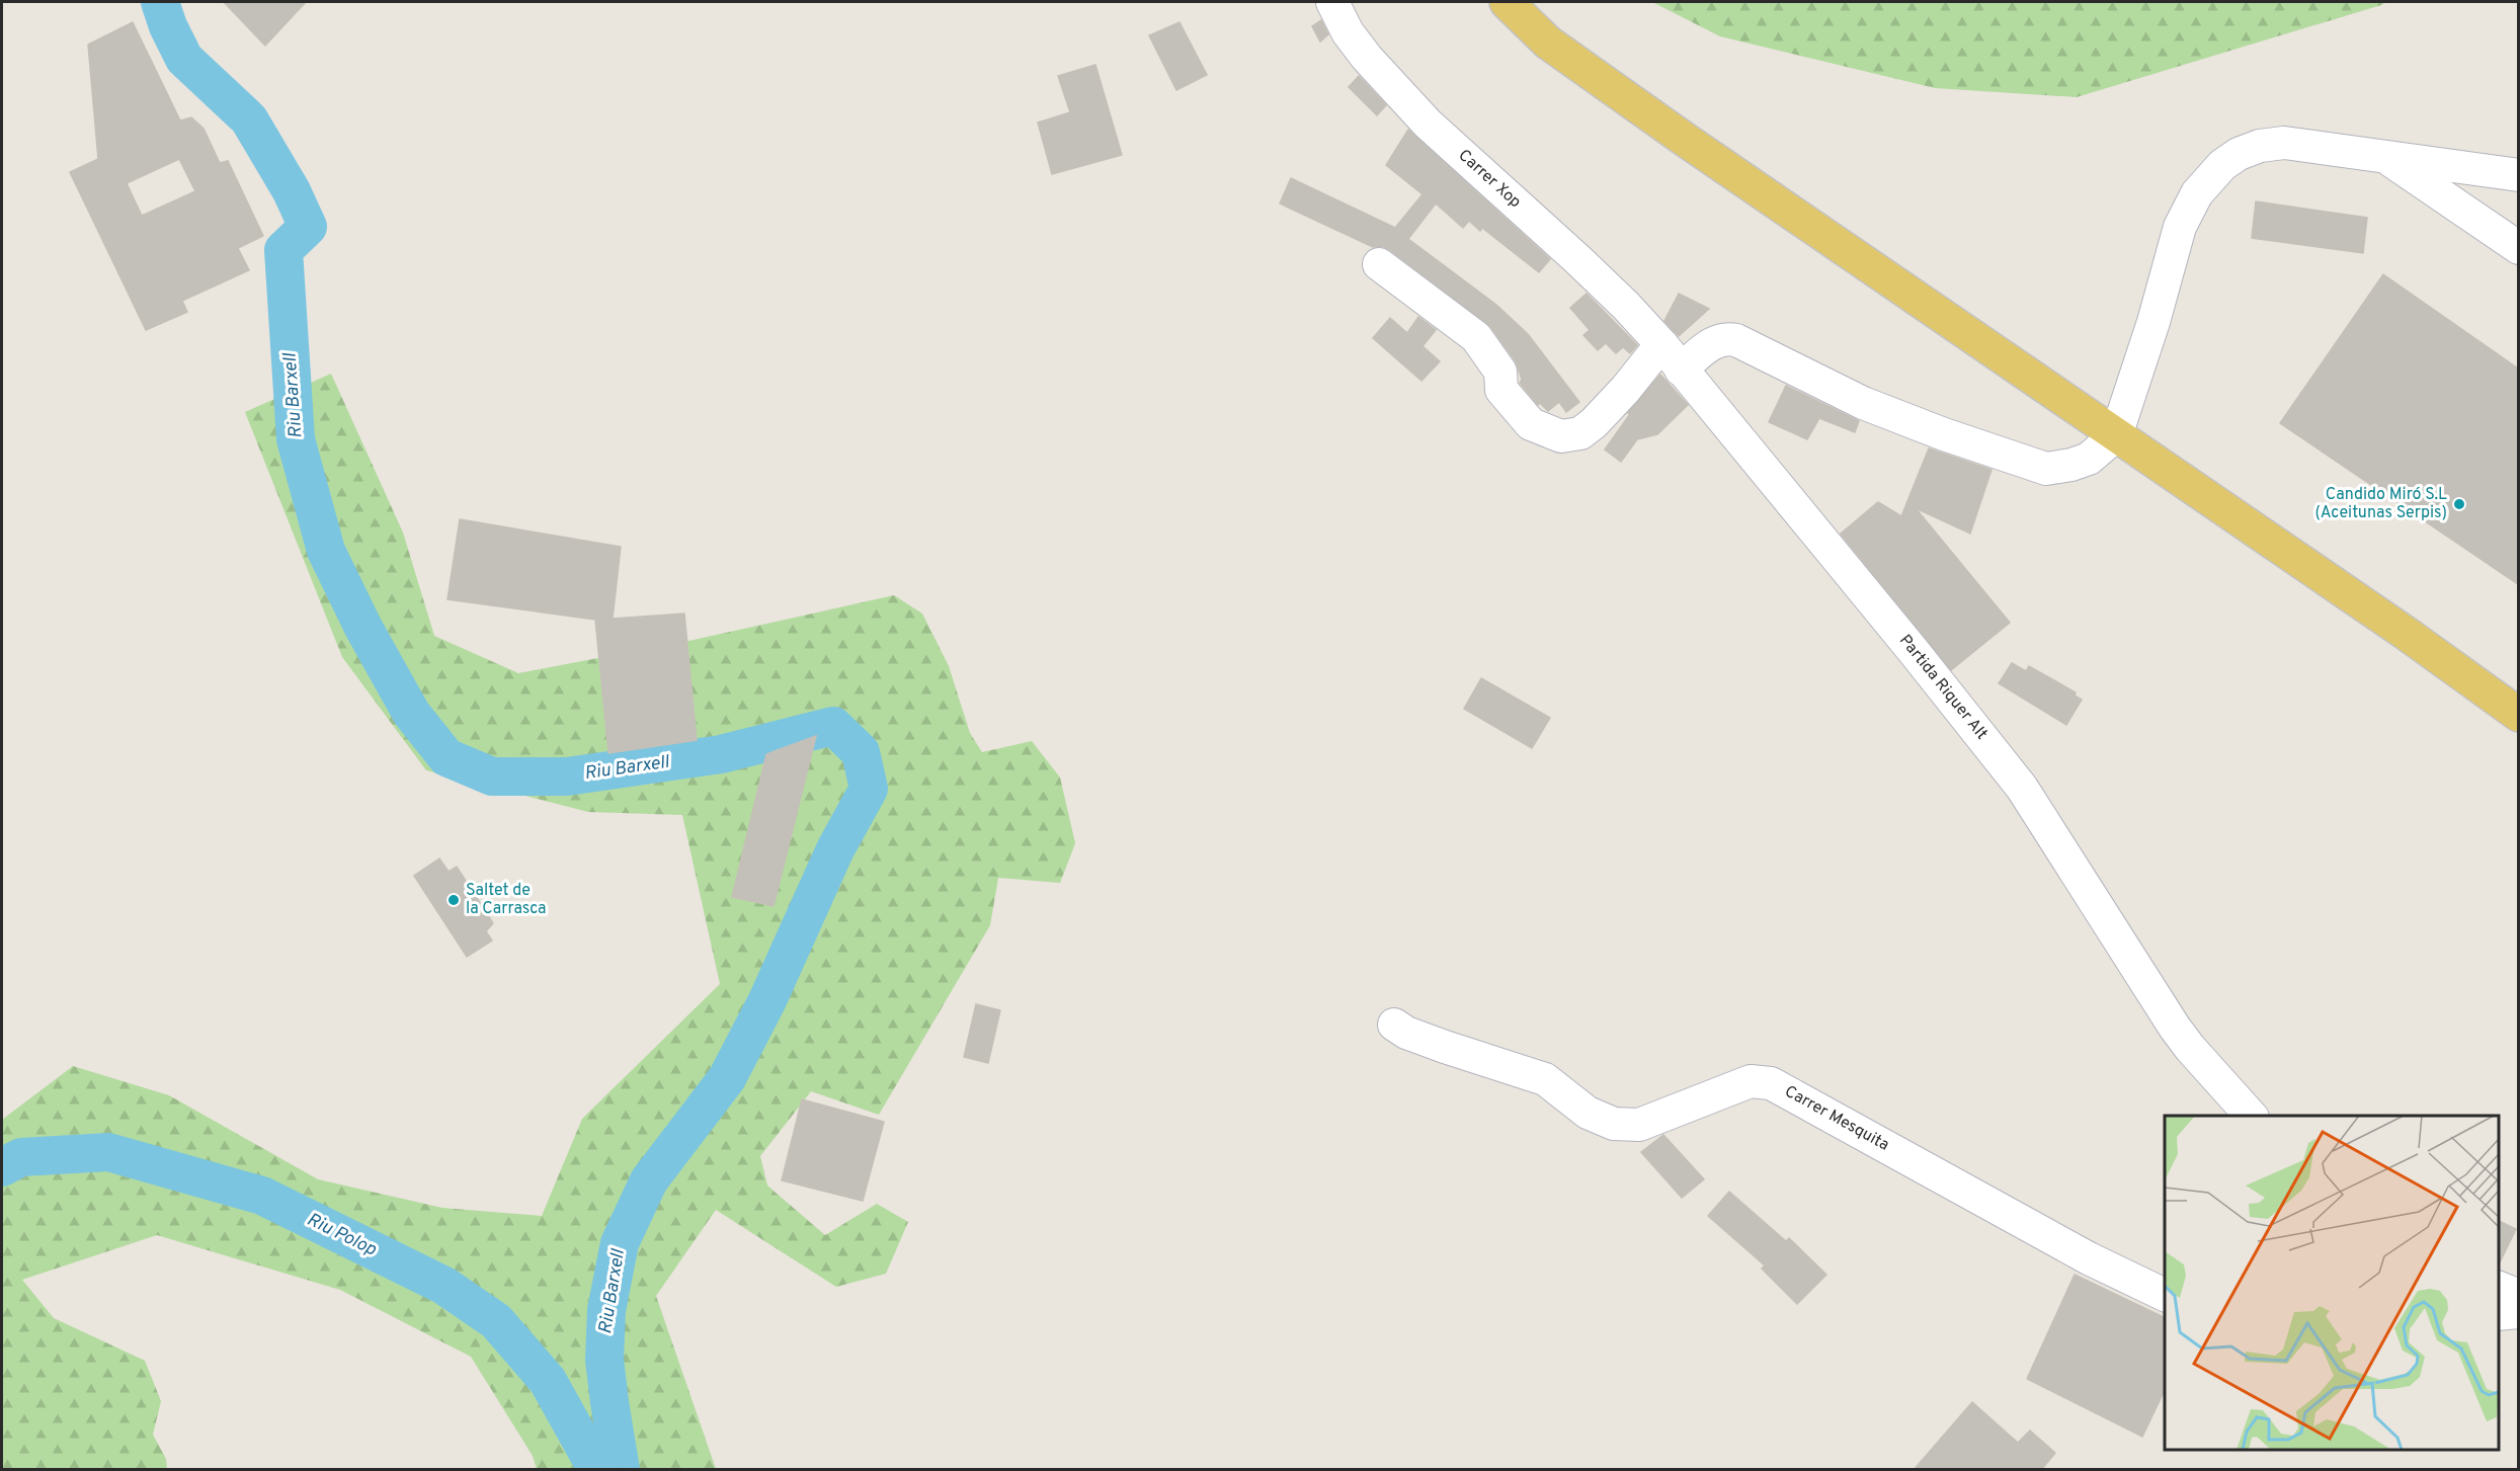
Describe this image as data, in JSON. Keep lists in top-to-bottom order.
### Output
{
  "streets": {
    "street": ["Carrer Xop", "Partida Riquer Alt", "Carrer Mesquita"]
  },
  "crossings": [
    ["Carrer Xop", "Partida Riquer Alt"]
  ],
  "water": ["Riu Barxell", "Riu Polop"],
  "places": ["Candido Miró S.L (Aceitunas Serpis)", "Saltet de la Carrasca"]
}
